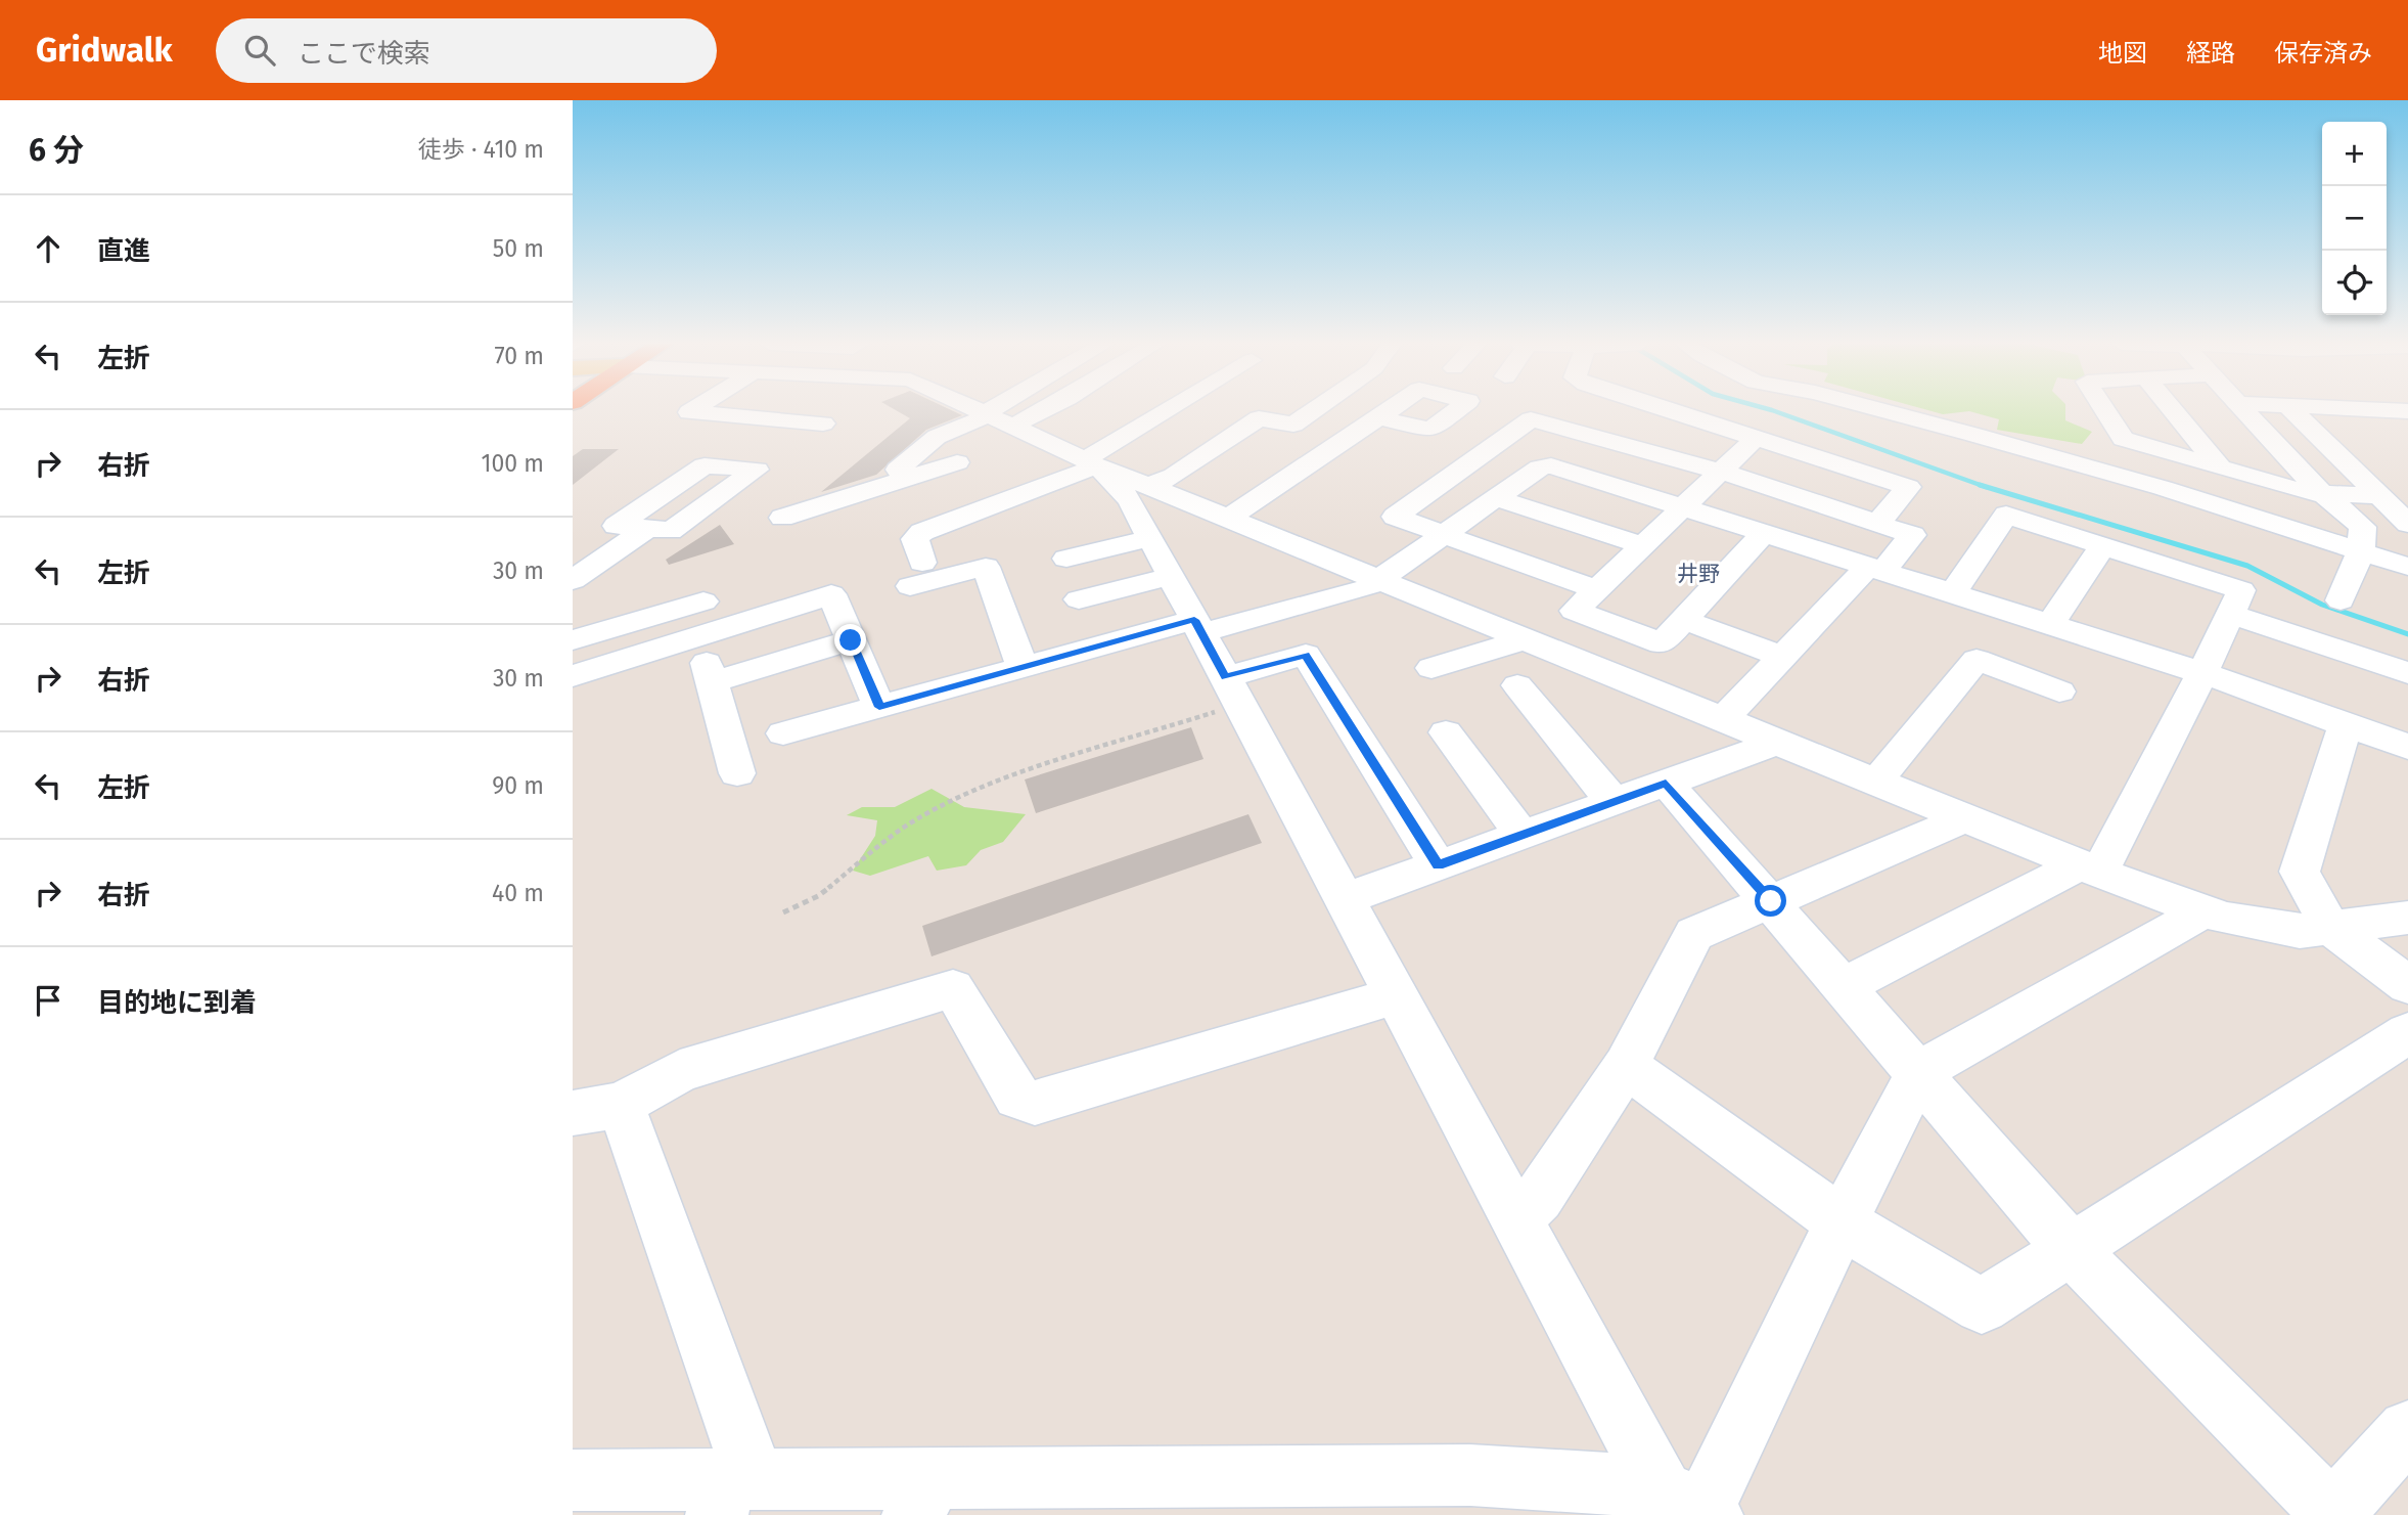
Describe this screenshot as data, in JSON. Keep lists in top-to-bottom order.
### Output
{
  "districts": ["井野"],
  "page": {
    "header": "Gridwalk",
    "search": "ここで検索",
    "nav": ["地図", "経路", "保存済み"],
    "heading": ["6 分", "徒歩 · 410 m"],
    "map_buttons": ["+", "−"],
    "list": [
      ["直進", "50 m"],
      ["左折", "70 m"],
      ["右折", "100 m"],
      ["左折", "30 m"],
      ["右折", "30 m"],
      ["左折", "90 m"],
      ["右折", "40 m"],
      "目的地に到着"
    ]
  }
}
